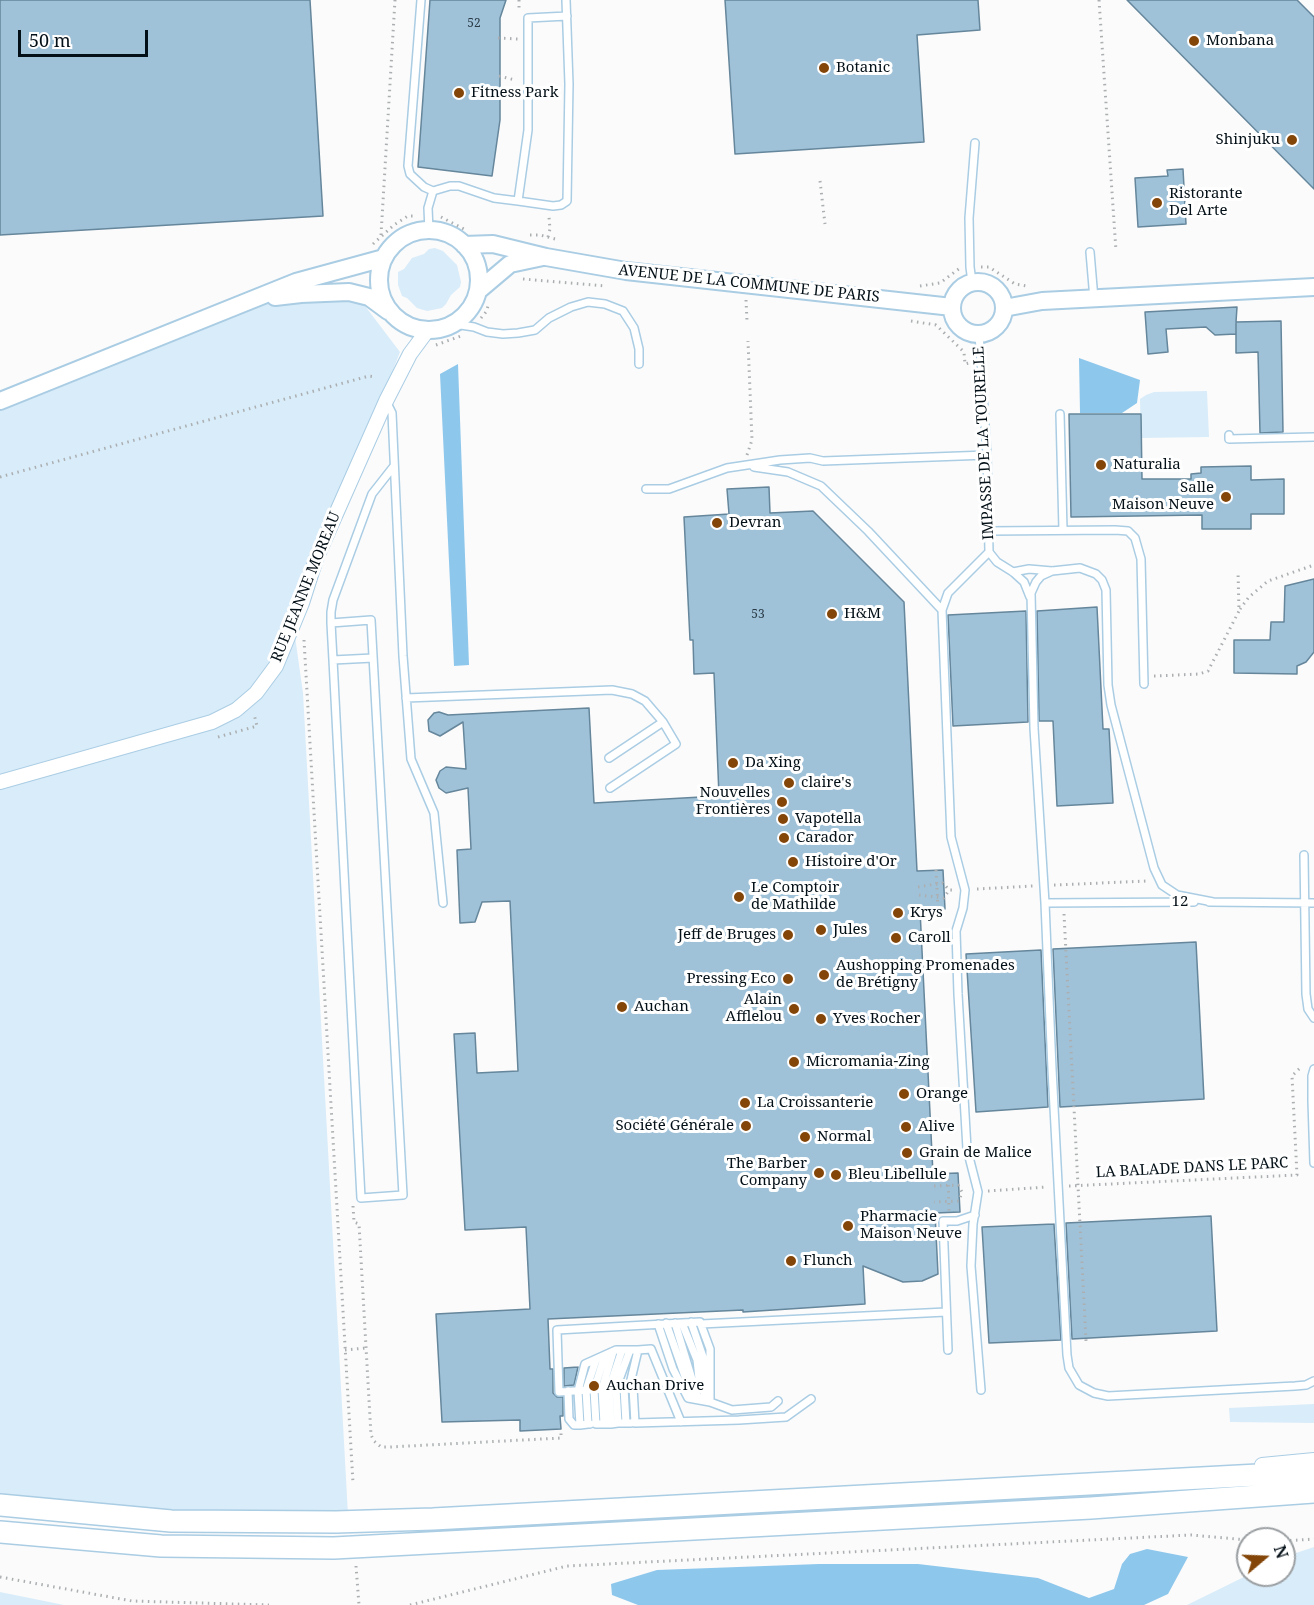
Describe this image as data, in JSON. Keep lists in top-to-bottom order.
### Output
{
  "streets": {
    "street": ["AVENUE DE LA COMMUNE DE PARIS", "RUE JEANNE MOREAU"],
    "lane": ["IMPASSE DE LA TOURELLE", "12"],
    "path": ["LA BALADE DANS LE PARC"]
  },
  "crossings": [
    ["AVENUE DE LA COMMUNE DE PARIS", "IMPASSE DE LA TOURELLE"],
    ["AVENUE DE LA COMMUNE DE PARIS", "RUE JEANNE MOREAU"]
  ],
  "places": [
    "Monbana",
    "Botanic",
    "Fitness Park",
    "Shinjuku",
    "Ristorante Del Arte",
    "Naturalia",
    "Salle Maison Neuve",
    "Devran",
    "H&M",
    "Da Xing",
    "claire's",
    "Nouvelles Frontières",
    "Vapotella",
    "Carador",
    "Histoire d'Or",
    "Le Comptoir de Mathilde",
    "Krys",
    "Jules",
    "Jeff de Bruges",
    "Caroll",
    "Aushopping Promenades de Brétigny",
    "Pressing Eco",
    "Auchan",
    "Alain Afflelou",
    "Yves Rocher",
    "Micromania-Zing",
    "Orange",
    "La Croissanterie",
    "Société Générale",
    "Alive",
    "Normal",
    "Grain de Malice",
    "The Barber Company",
    "Bleu Libellule",
    "Pharmacie Maison Neuve",
    "Flunch",
    "Auchan Drive"
  ],
  "house_numbers": ["52", "53"],
  "scale_bar": "50 m",
  "north": "right"
}
